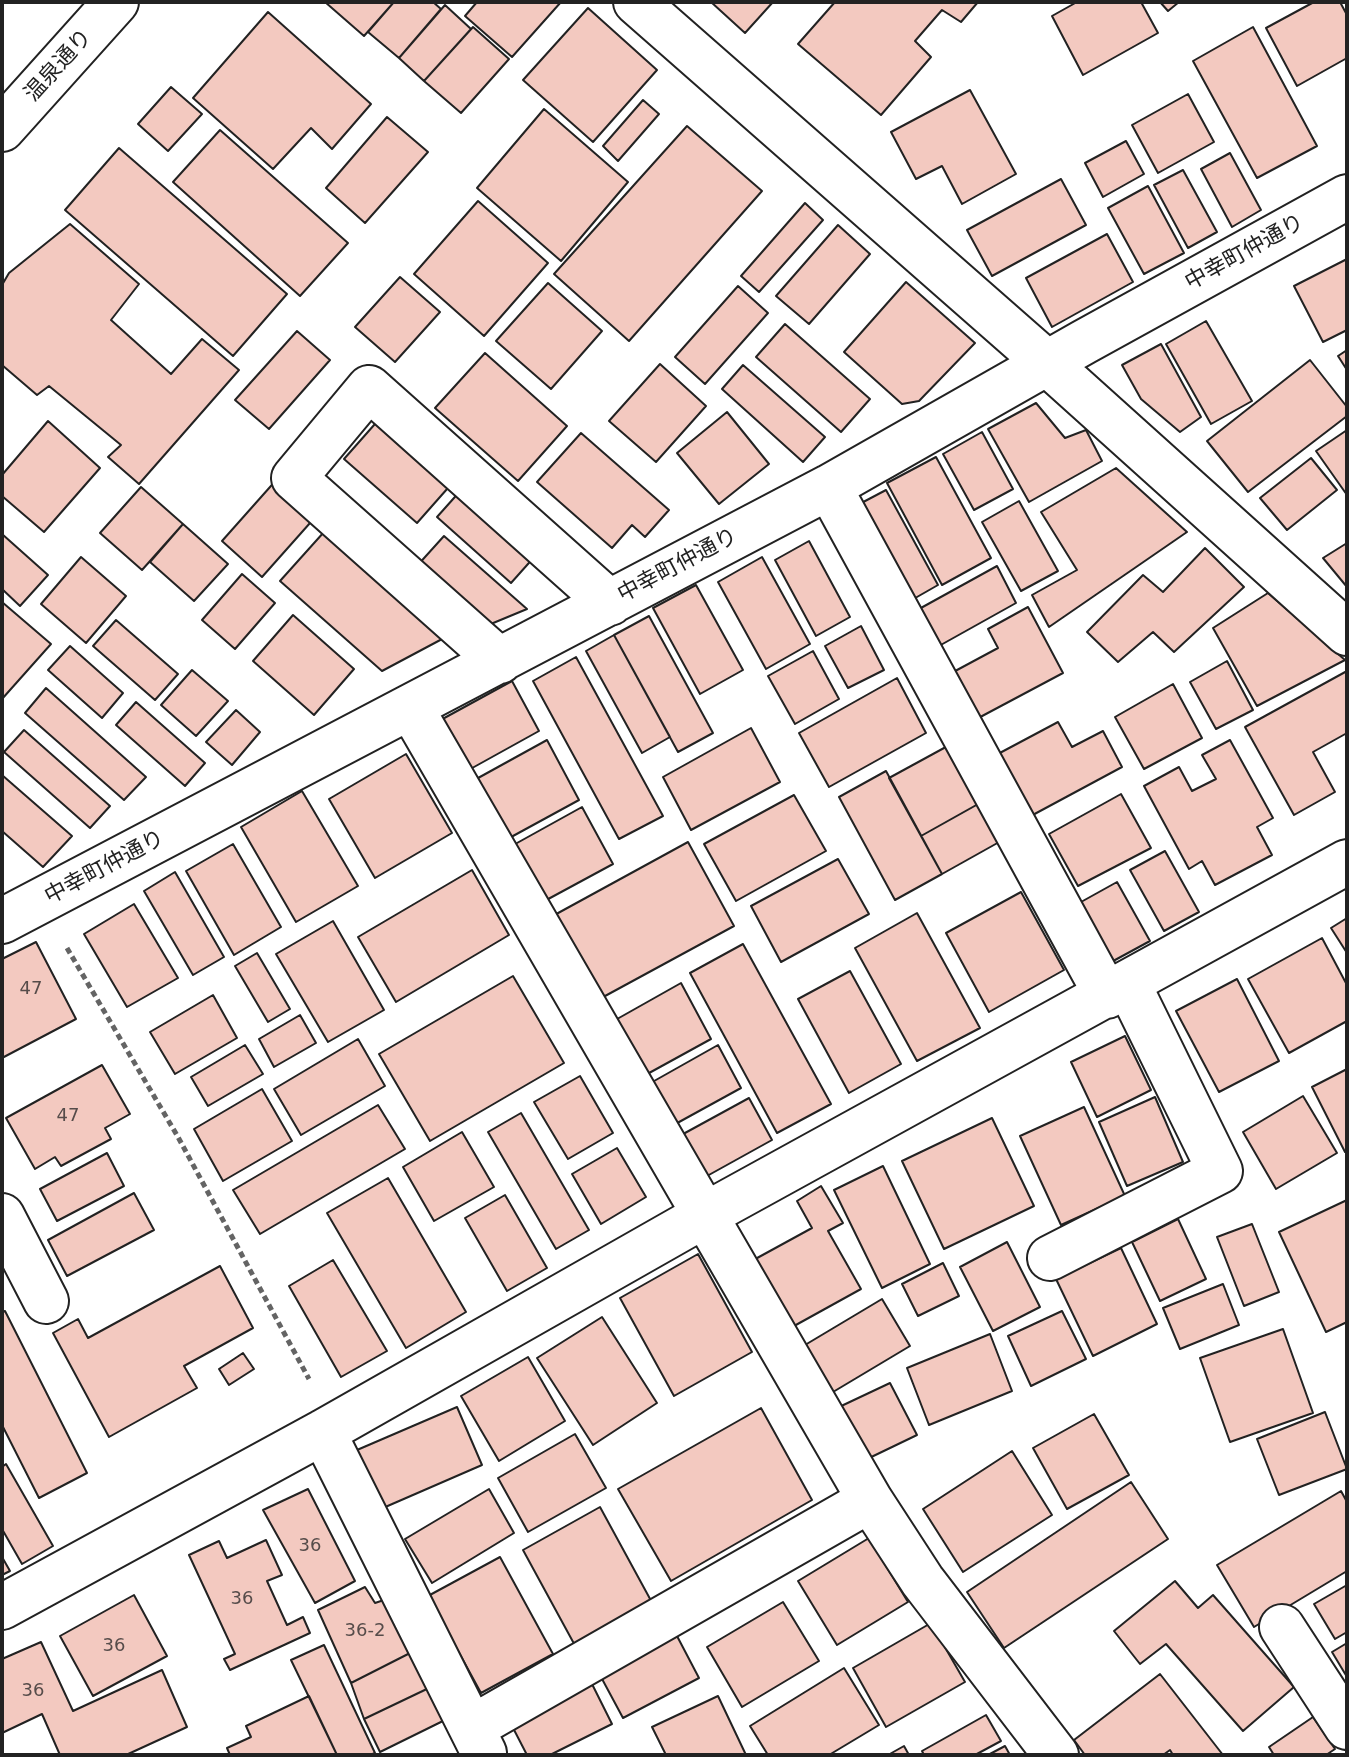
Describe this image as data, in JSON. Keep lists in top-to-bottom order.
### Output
{
  "streets": {
    "street": ["温泉通り", "中幸町仲通り"]
  },
  "house_numbers": [
    "47",
    "47",
    "36",
    "36",
    "36-2",
    "36",
    "36"
  ]
}
